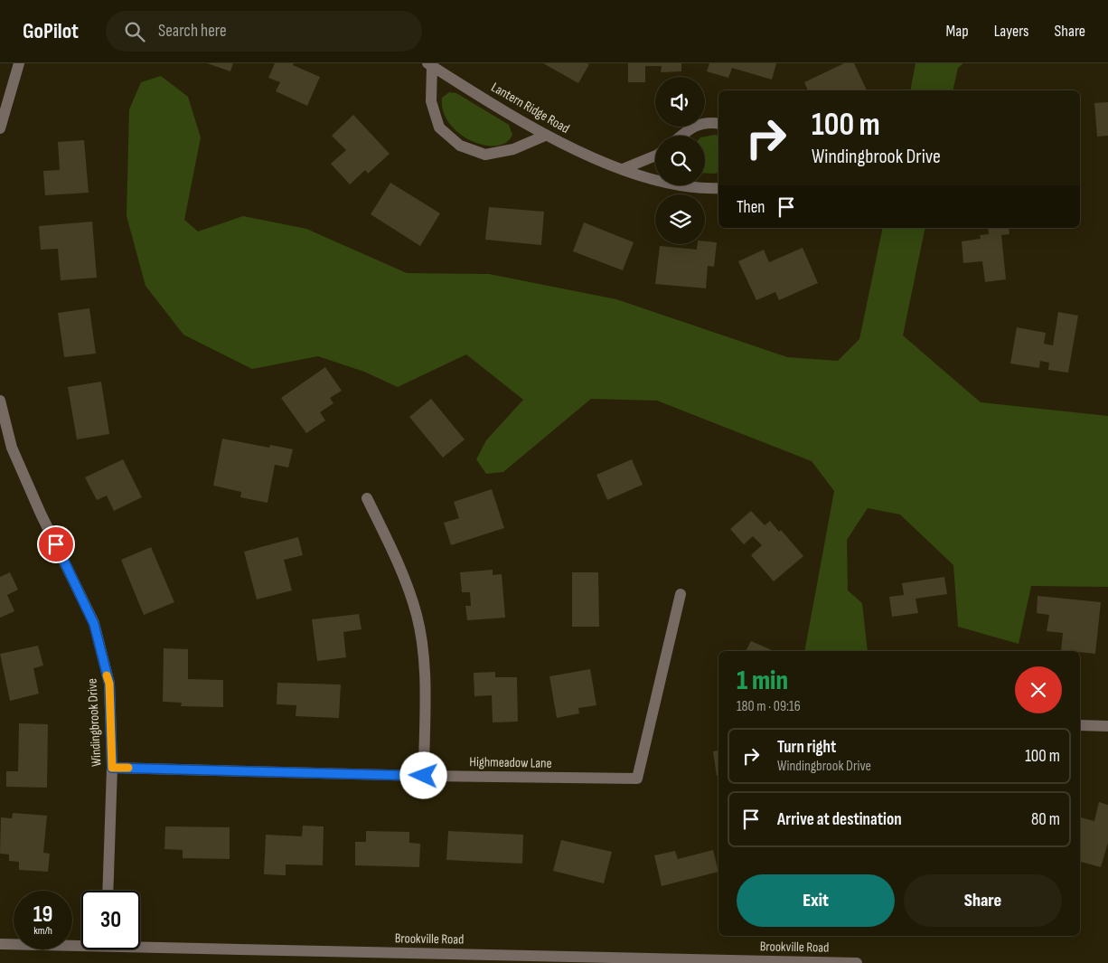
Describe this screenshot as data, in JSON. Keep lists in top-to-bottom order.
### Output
{
  "streets": {
    "street": [
      "Lantern Ridge Road",
      "Windingbrook Drive",
      "Highmeadow Lane",
      "Brookville Road"
    ]
  },
  "crossings": [
    ["Windingbrook Drive", "Highmeadow Lane"]
  ],
  "page": {
    "header": "GoPilot",
    "search": "Search here",
    "nav": ["Map", "Layers", "Share"],
    "turn": ["100 m", "Windingbrook Drive"],
    "then": "Then",
    "heading": ["1 min", "180 m · 09:16"],
    "list": [
      {
        "name": "Turn right",
        "note": "Windingbrook Drive",
        "value": "100 m"
      },
      {
        "name": "Arrive at destination",
        "value": "80 m"
      }
    ],
    "buttons": ["Exit", "Share"],
    "speed": "19 km/h",
    "limit": "30"
  }
}
